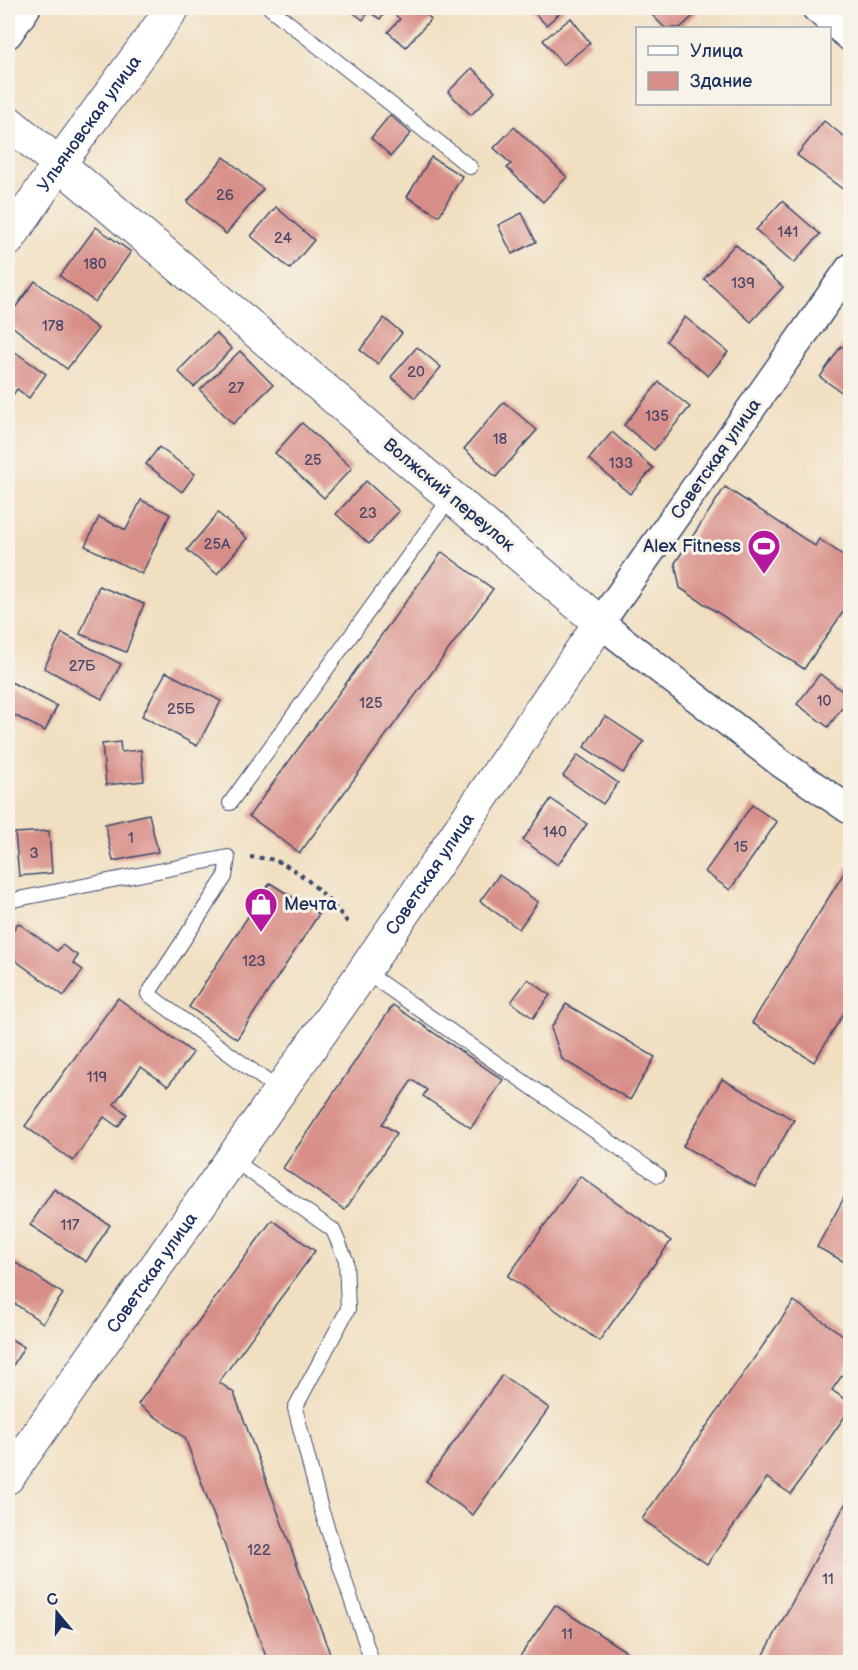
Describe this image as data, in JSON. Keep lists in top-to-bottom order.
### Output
{
  "streets": {
    "street": ["Ульяновская улица", "Советская улица", "Волжский переулок"]
  },
  "crossings": [
    ["Ульяновская улица", "Волжский переулок"],
    ["Советская улица", "Волжский переулок"]
  ],
  "places": {
    "sports": ["Alex Fitness"],
    "shop": ["Мечта"]
  },
  "house_numbers": [
    "26",
    "141",
    "24",
    "180",
    "139",
    "178",
    "20",
    "27",
    "135",
    "18",
    "25",
    "133",
    "23",
    "25А",
    "27Б",
    "10",
    "125",
    "25Б",
    "140",
    "1",
    "15",
    "3",
    "123",
    "119",
    "117",
    "122",
    "11",
    "11"
  ],
  "legend": ["Улица", "Здание"],
  "north": "top"
}
